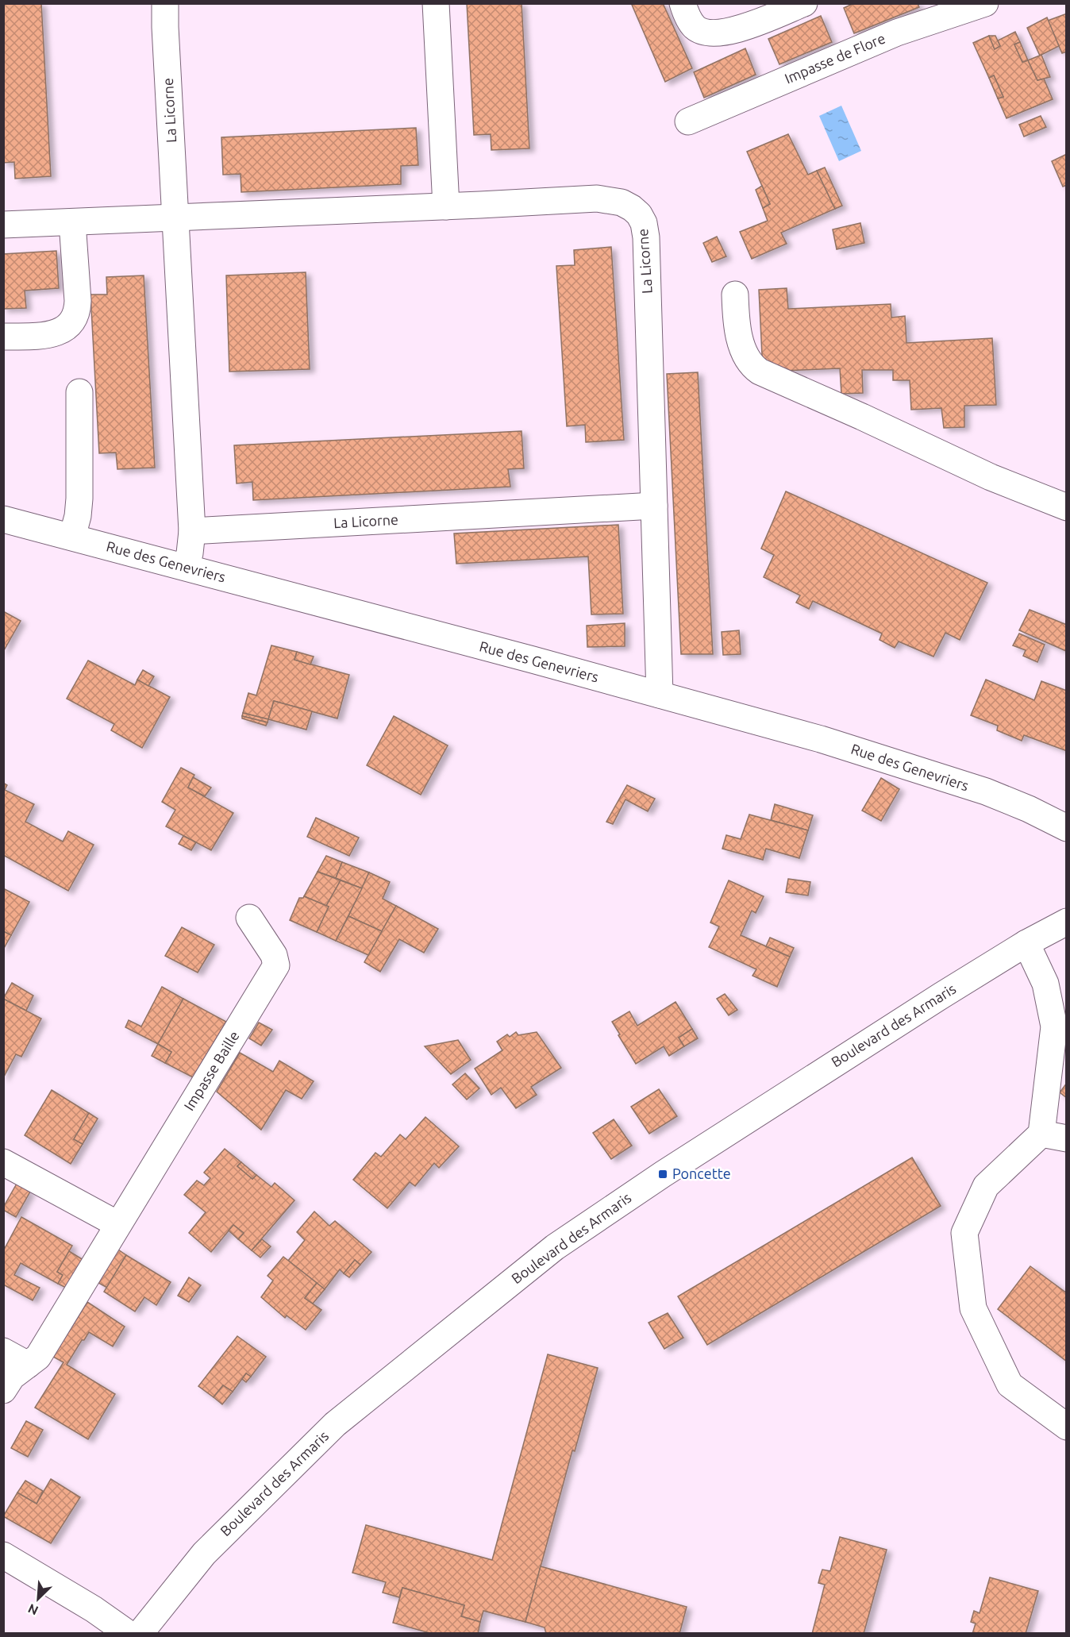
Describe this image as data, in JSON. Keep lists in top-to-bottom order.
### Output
{
  "streets": {
    "street": [
      "Impasse de Flore",
      "La Licorne",
      "Rue des Genevriers",
      "Boulevard des Armaris",
      "Impasse Baille"
    ]
  },
  "crossings": [
    ["La Licorne", "Rue des Genevriers"]
  ],
  "places": {
    "transit": ["Poncette"]
  },
  "north": "bottom left"
}
